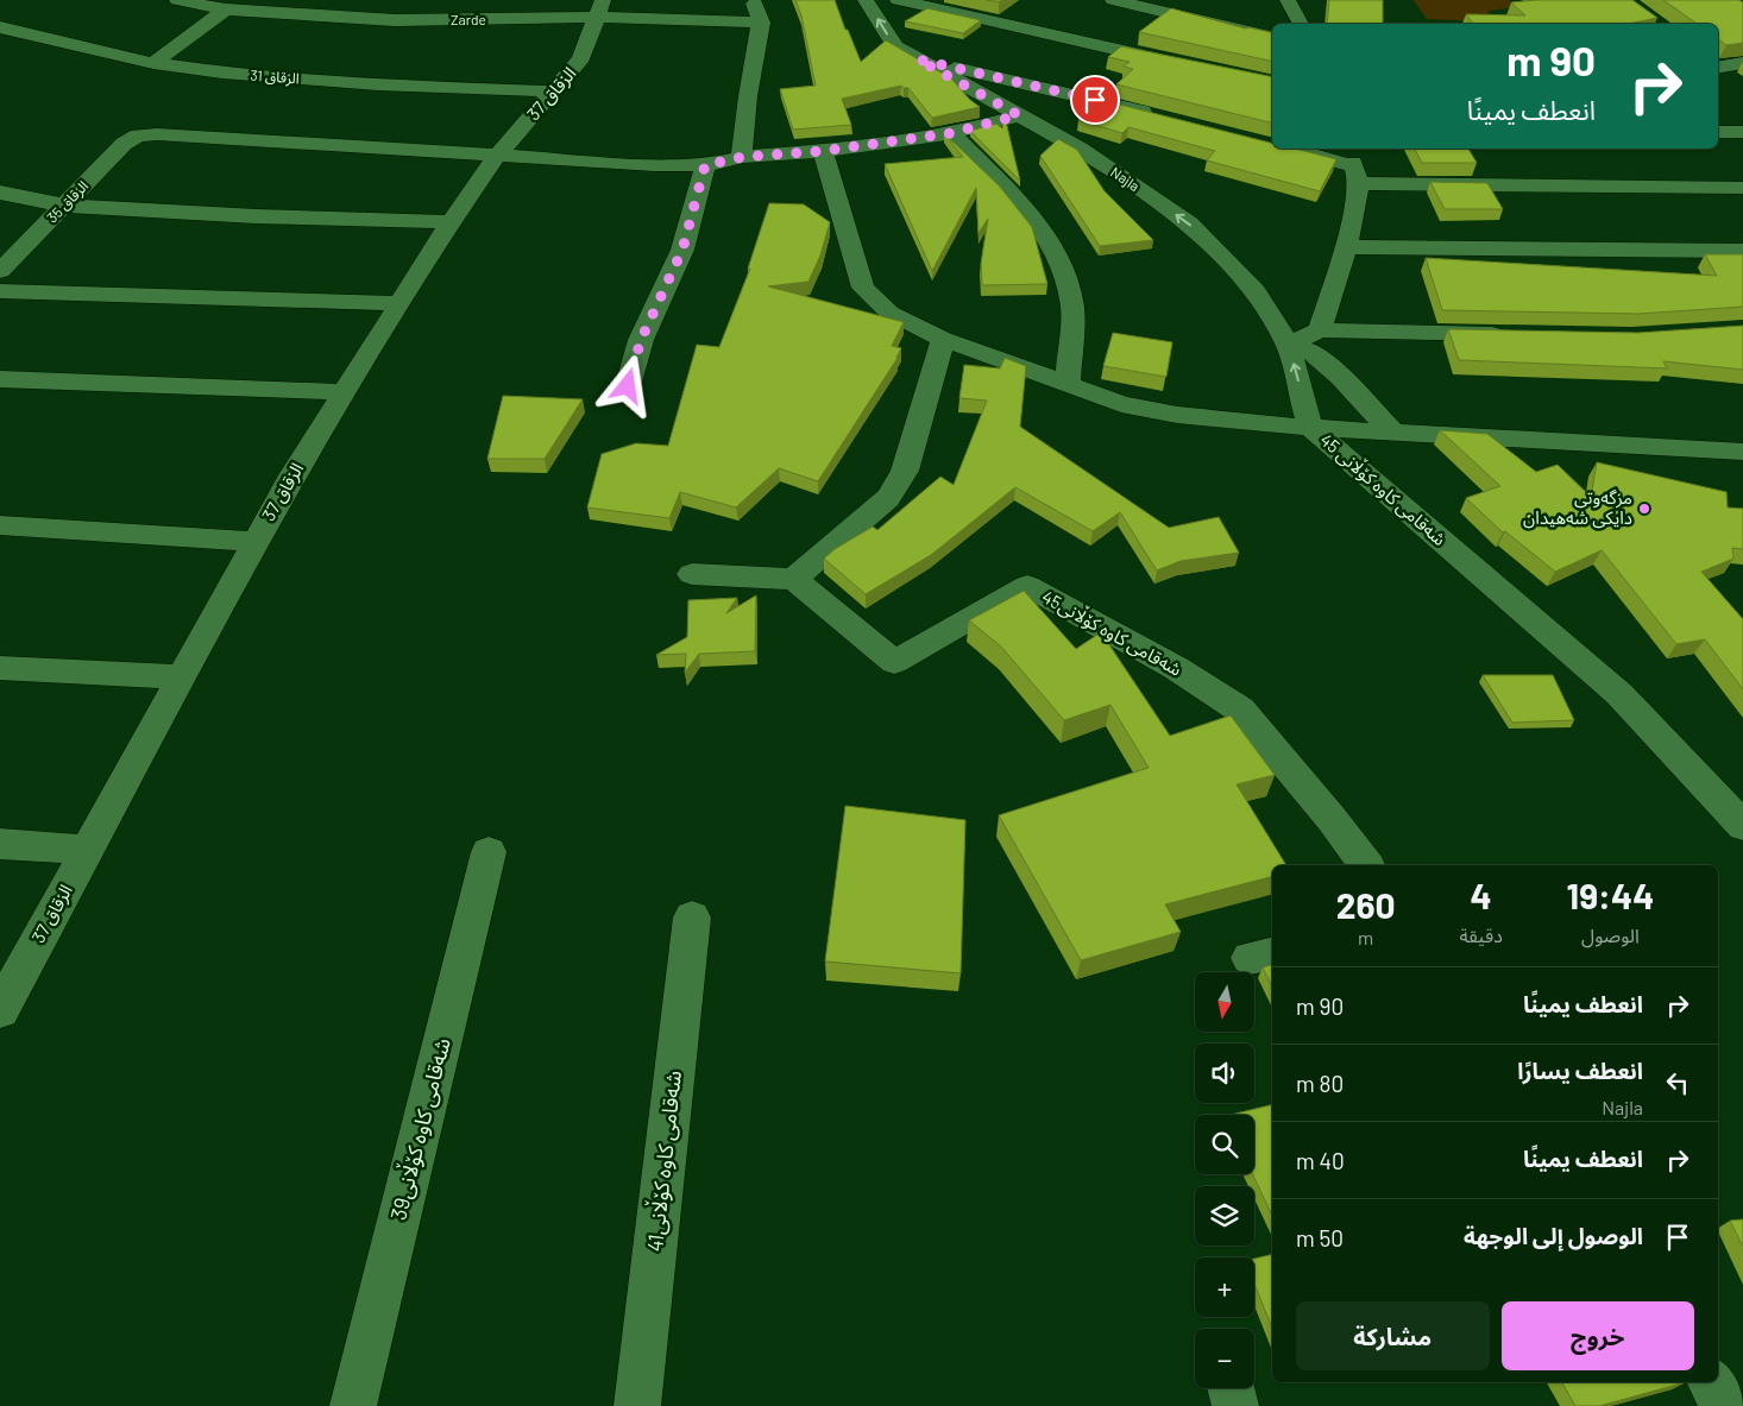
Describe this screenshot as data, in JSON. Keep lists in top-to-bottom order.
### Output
{
  "streets": {
    "street": [
      "Zarde",
      "الزقاق 31",
      "الزقاق 37",
      "Najla",
      "الزقاق 35",
      "شەقامی کاوە کۆڵانی 45",
      "شەقامی کاوە کۆڵانی45",
      "شەقامی کاوە کۆڵانی39",
      "شەقامی کاوە کۆڵانی41"
    ]
  },
  "crossings": [
    ["Zarde", "الزقاق 37"],
    ["الزقاق 31", "الزقاق 37"],
    ["الزقاق 37", "الزقاق 35"],
    ["Najla", "شەقامی کاوە کۆڵانی 45"]
  ],
  "places": ["مزگەوتی دایکی شەهیدان"],
  "north": "bottom",
  "page": {
    "turn": ["90 m", "انعطف يمينًا"],
    "eta": [
      "19:44",
      "الوصول",
      "4",
      "دقيقة",
      "260",
      "m"
    ],
    "list": [
      {
        "name": "انعطف يمينًا",
        "value": "90 m"
      },
      {
        "name": "انعطف يسارًا",
        "note": "Najla",
        "value": "80 m"
      },
      {
        "name": "انعطف يمينًا",
        "value": "40 m"
      },
      {
        "name": "الوصول إلى الوجهة",
        "value": "50 m"
      }
    ],
    "map_buttons": ["+", "−"],
    "buttons": ["خروج", "مشاركة"]
  }
}
